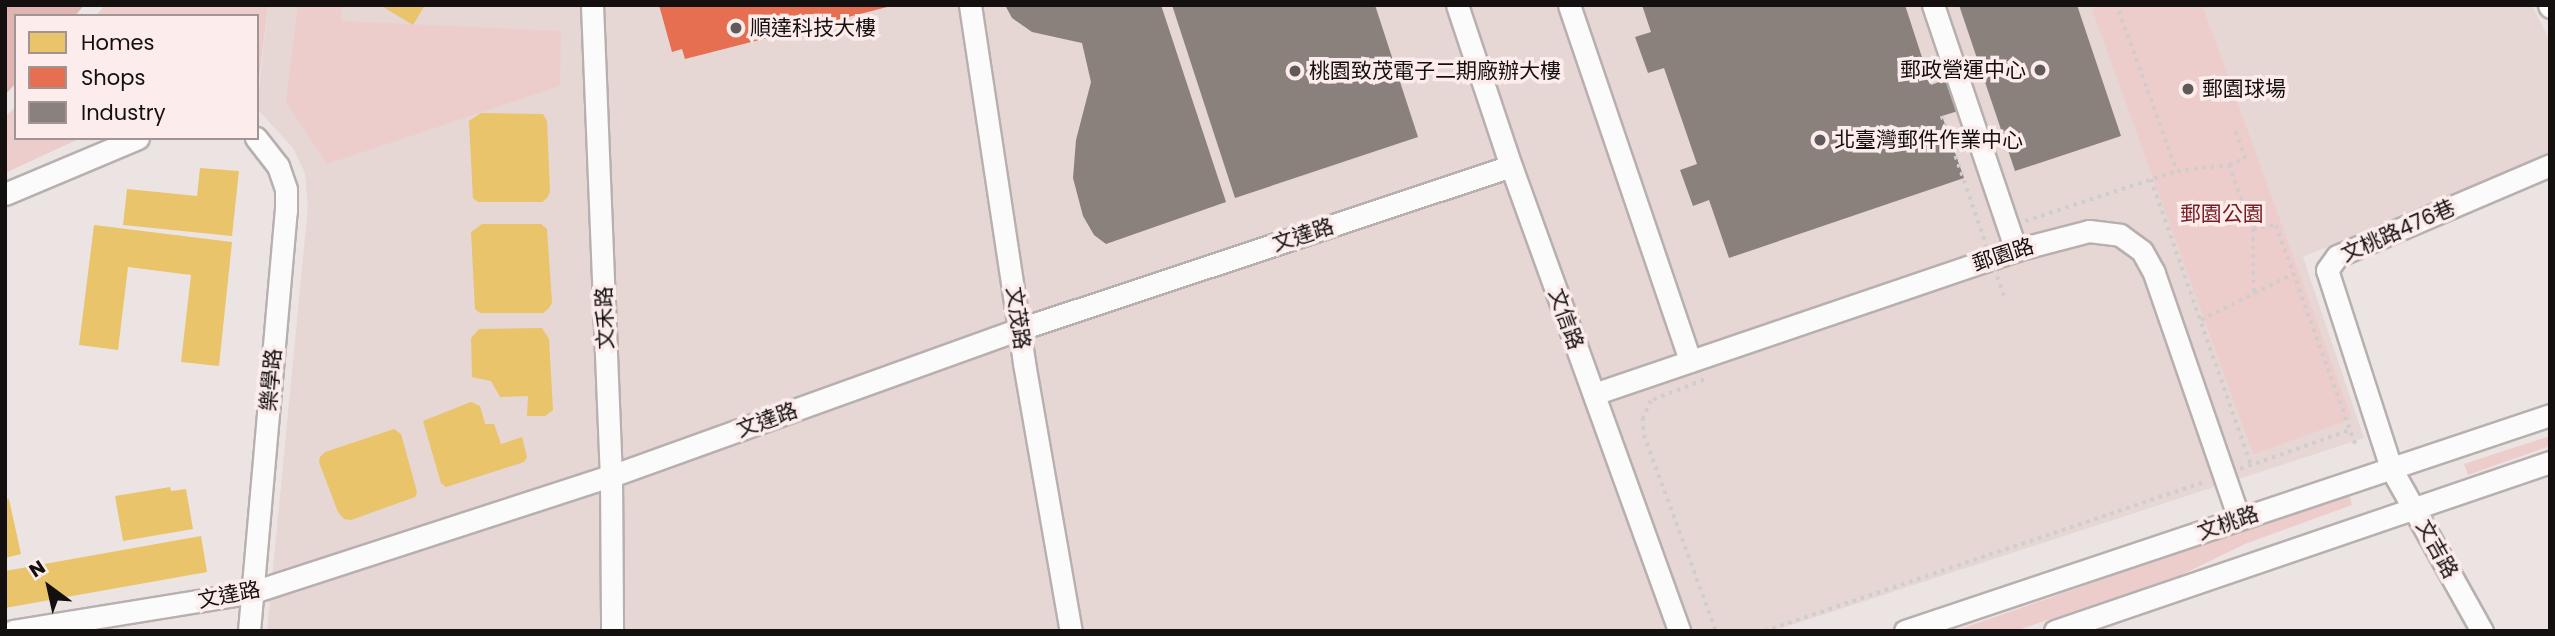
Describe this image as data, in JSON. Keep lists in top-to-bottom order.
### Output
{
  "streets": {
    "street": [
      "文桃路476巷",
      "文達路",
      "郵園路",
      "文禾路",
      "文茂路",
      "文信路",
      "樂學路",
      "文桃路",
      "文吉路"
    ]
  },
  "crossings": [
    ["文桃路476巷", "文桃路"],
    ["文桃路476巷", "文吉路"],
    ["文達路", "文禾路"],
    ["文達路", "文茂路"],
    ["文達路", "文信路"],
    ["文達路", "樂學路"],
    ["郵園路", "文信路"],
    ["郵園路", "文桃路"],
    ["文桃路", "文吉路"]
  ],
  "parks": ["郵園公園"],
  "places": [
    "順達科技大樓",
    "郵政營運中心",
    "桃園致茂電子二期廠辦大樓",
    "郵園球場",
    "北臺灣郵件作業中心"
  ],
  "legend": ["Homes", "Shops", "Industry"],
  "north": "top left"
}
